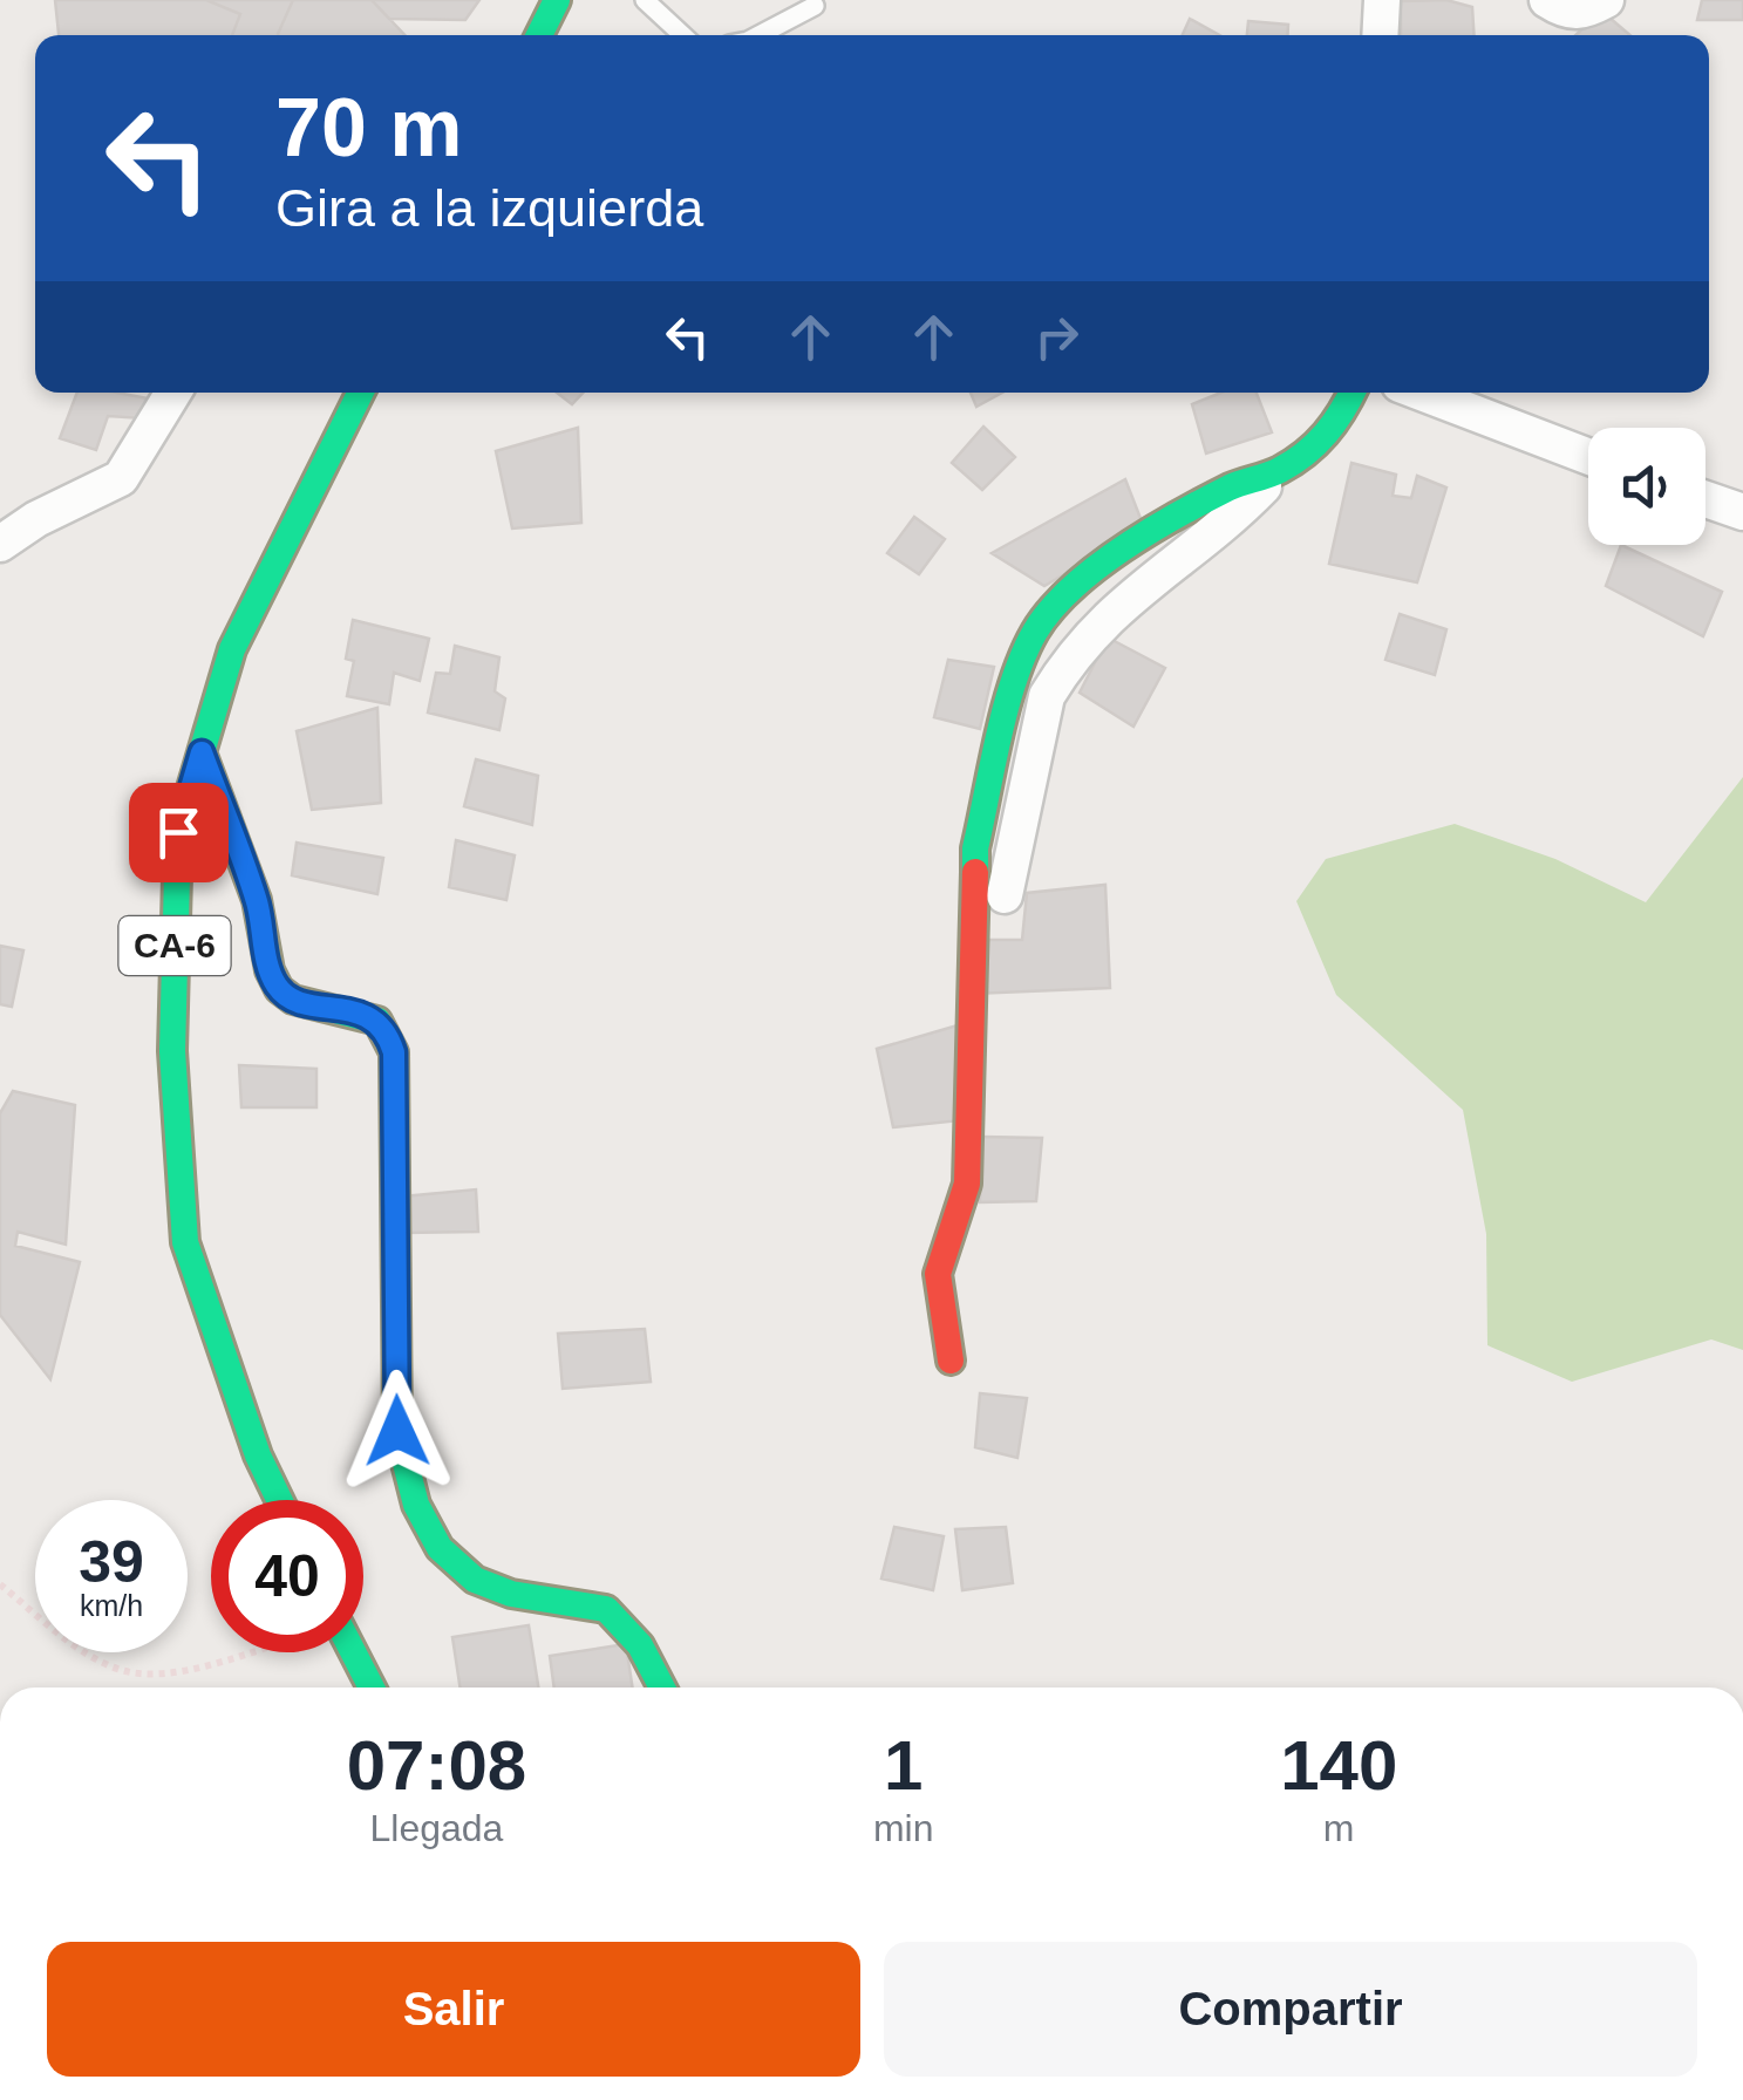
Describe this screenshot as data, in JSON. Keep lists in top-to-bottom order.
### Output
{
  "streets": {
    "main road": ["CA-6"]
  },
  "page": {
    "turn": ["70 m", "Gira a la izquierda"],
    "speed": "39 km/h",
    "limit": "40",
    "eta": [
      "07:08",
      "Llegada",
      "1",
      "min",
      "140",
      "m"
    ],
    "buttons": ["Salir", "Compartir"]
  }
}
